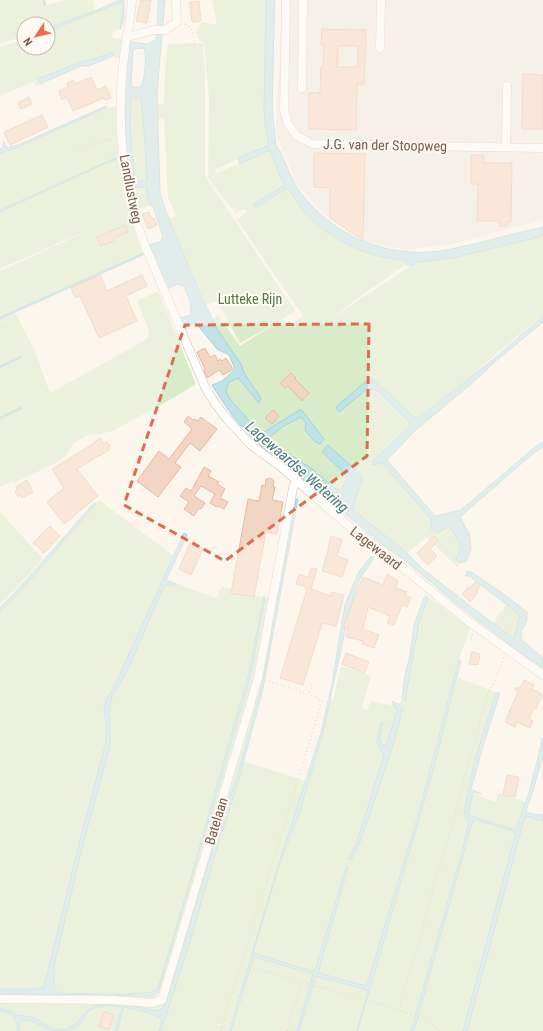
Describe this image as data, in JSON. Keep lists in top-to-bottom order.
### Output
{
  "streets": {
    "street": [
      "J.G. van der Stoopweg",
      "Landlustweg",
      "Lagewaard",
      "Batelaan"
    ]
  },
  "crossings": [
    ["Landlustweg", "Lagewaard"],
    ["Lagewaard", "Batelaan"]
  ],
  "water": ["Lagewaardse Wetering"],
  "parks": ["Lutteke Rijn"],
  "north": "bottom left"
}
